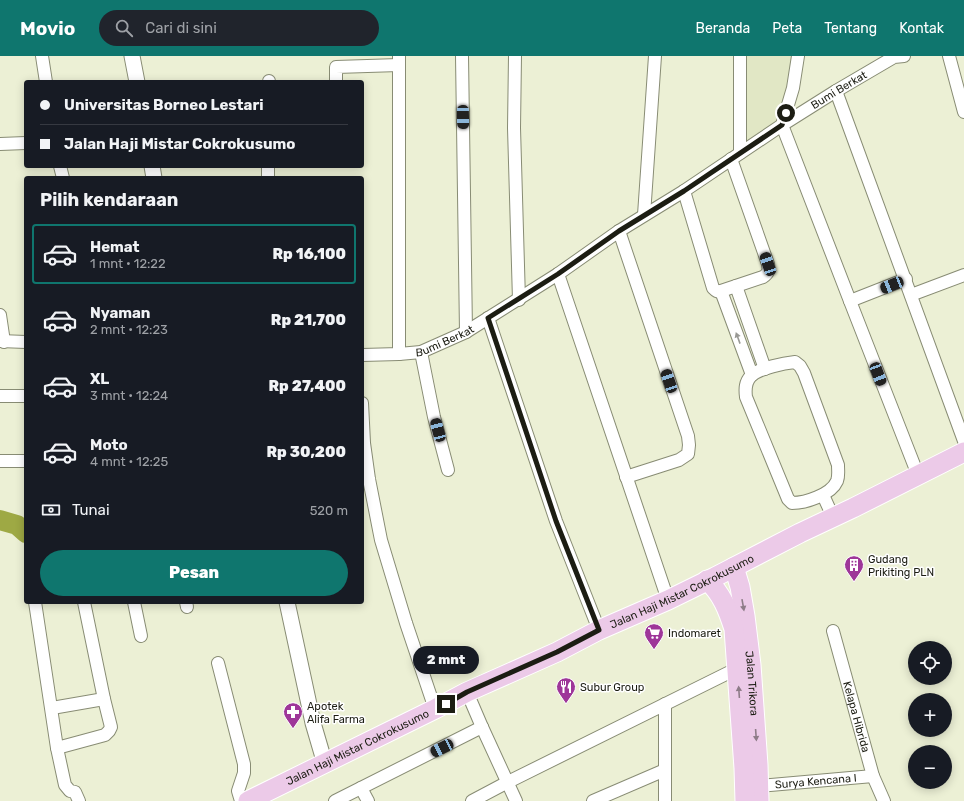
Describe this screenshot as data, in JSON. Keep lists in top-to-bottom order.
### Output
{
  "streets": {
    "main road": ["Jalan Haji Mistar Cokrokusumo", "Jalan Trikora"],
    "street": ["Bumi Berkat", "Kelapa Hibrida", "Surya Kencana I"]
  },
  "crossings": [
    ["Jalan Haji Mistar Cokrokusumo", "Jalan Trikora"],
    ["Jalan Trikora", "Surya Kencana I"],
    ["Kelapa Hibrida", "Surya Kencana I"]
  ],
  "places": {
    "building": ["Gudang Prikiting PLN"],
    "supermarket": ["Indomaret"],
    "restaurant": ["Subur Group"],
    "pharmacy": ["Apotek Alifa Farma"]
  },
  "page": {
    "header": "Movio",
    "search": "Cari di sini",
    "nav": [
      "Beranda",
      "Peta",
      "Tentang",
      "Kontak"
    ],
    "banner": ["Universitas Borneo Lestari", "Jalan Haji Mistar Cokrokusumo"],
    "heading": "Pilih kendaraan",
    "list": [
      {
        "name": "Hemat",
        "note": "1 mnt · 12:22",
        "value": "Rp 16,100"
      },
      {
        "name": "Nyaman",
        "note": "2 mnt · 12:23",
        "value": "Rp 21,700"
      },
      {
        "name": "XL",
        "note": "3 mnt · 12:24",
        "value": "Rp 27,400"
      },
      {
        "name": "Moto",
        "note": "4 mnt · 12:25",
        "value": "Rp 30,200"
      }
    ],
    "pay": ["Tunai", "520 m"],
    "buttons": "Pesan",
    "map_buttons": ["+", "−"],
    "bubble": "2 mnt"
  }
}
